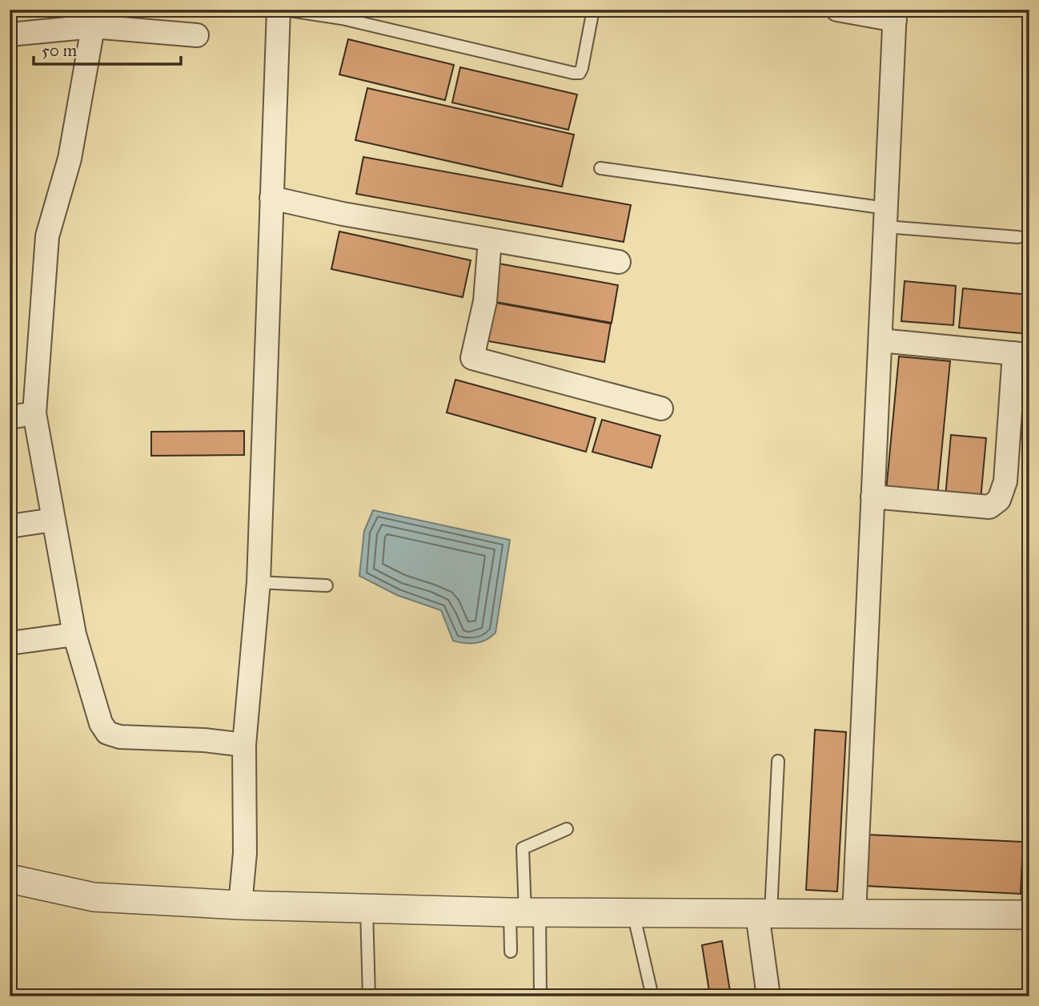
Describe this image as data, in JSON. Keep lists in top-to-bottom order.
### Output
{
  "scale_bar": "50 m"
}
